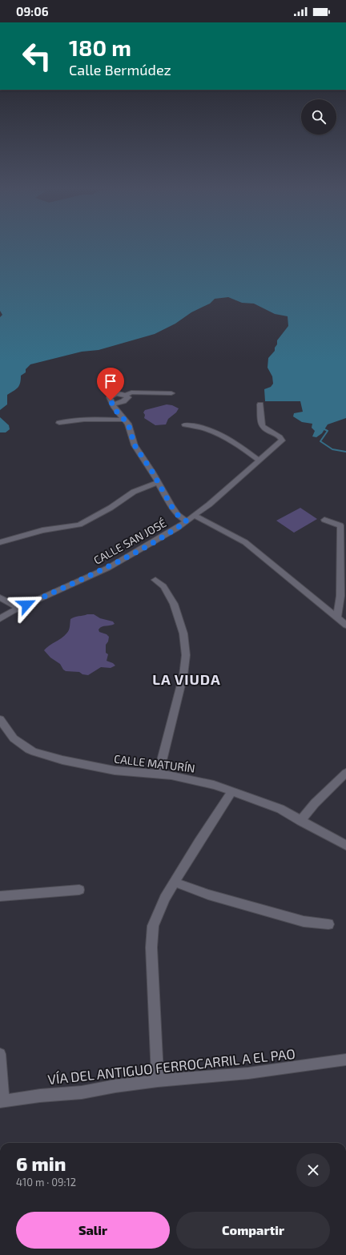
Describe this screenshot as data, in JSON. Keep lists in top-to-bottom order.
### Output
{
  "streets": {
    "street": ["CALLE SAN JOSÉ", "CALLE MATURÍN", "VÍA DEL ANTIGUO FERROCARRIL A EL PAO"]
  },
  "districts": ["LA VIUDA"],
  "page": {
    "status": "09:06",
    "turn": ["180 m", "Calle Bermúdez"],
    "heading": ["6 min", "410 m · 09:12"],
    "buttons": ["Salir", "Compartir"]
  }
}
